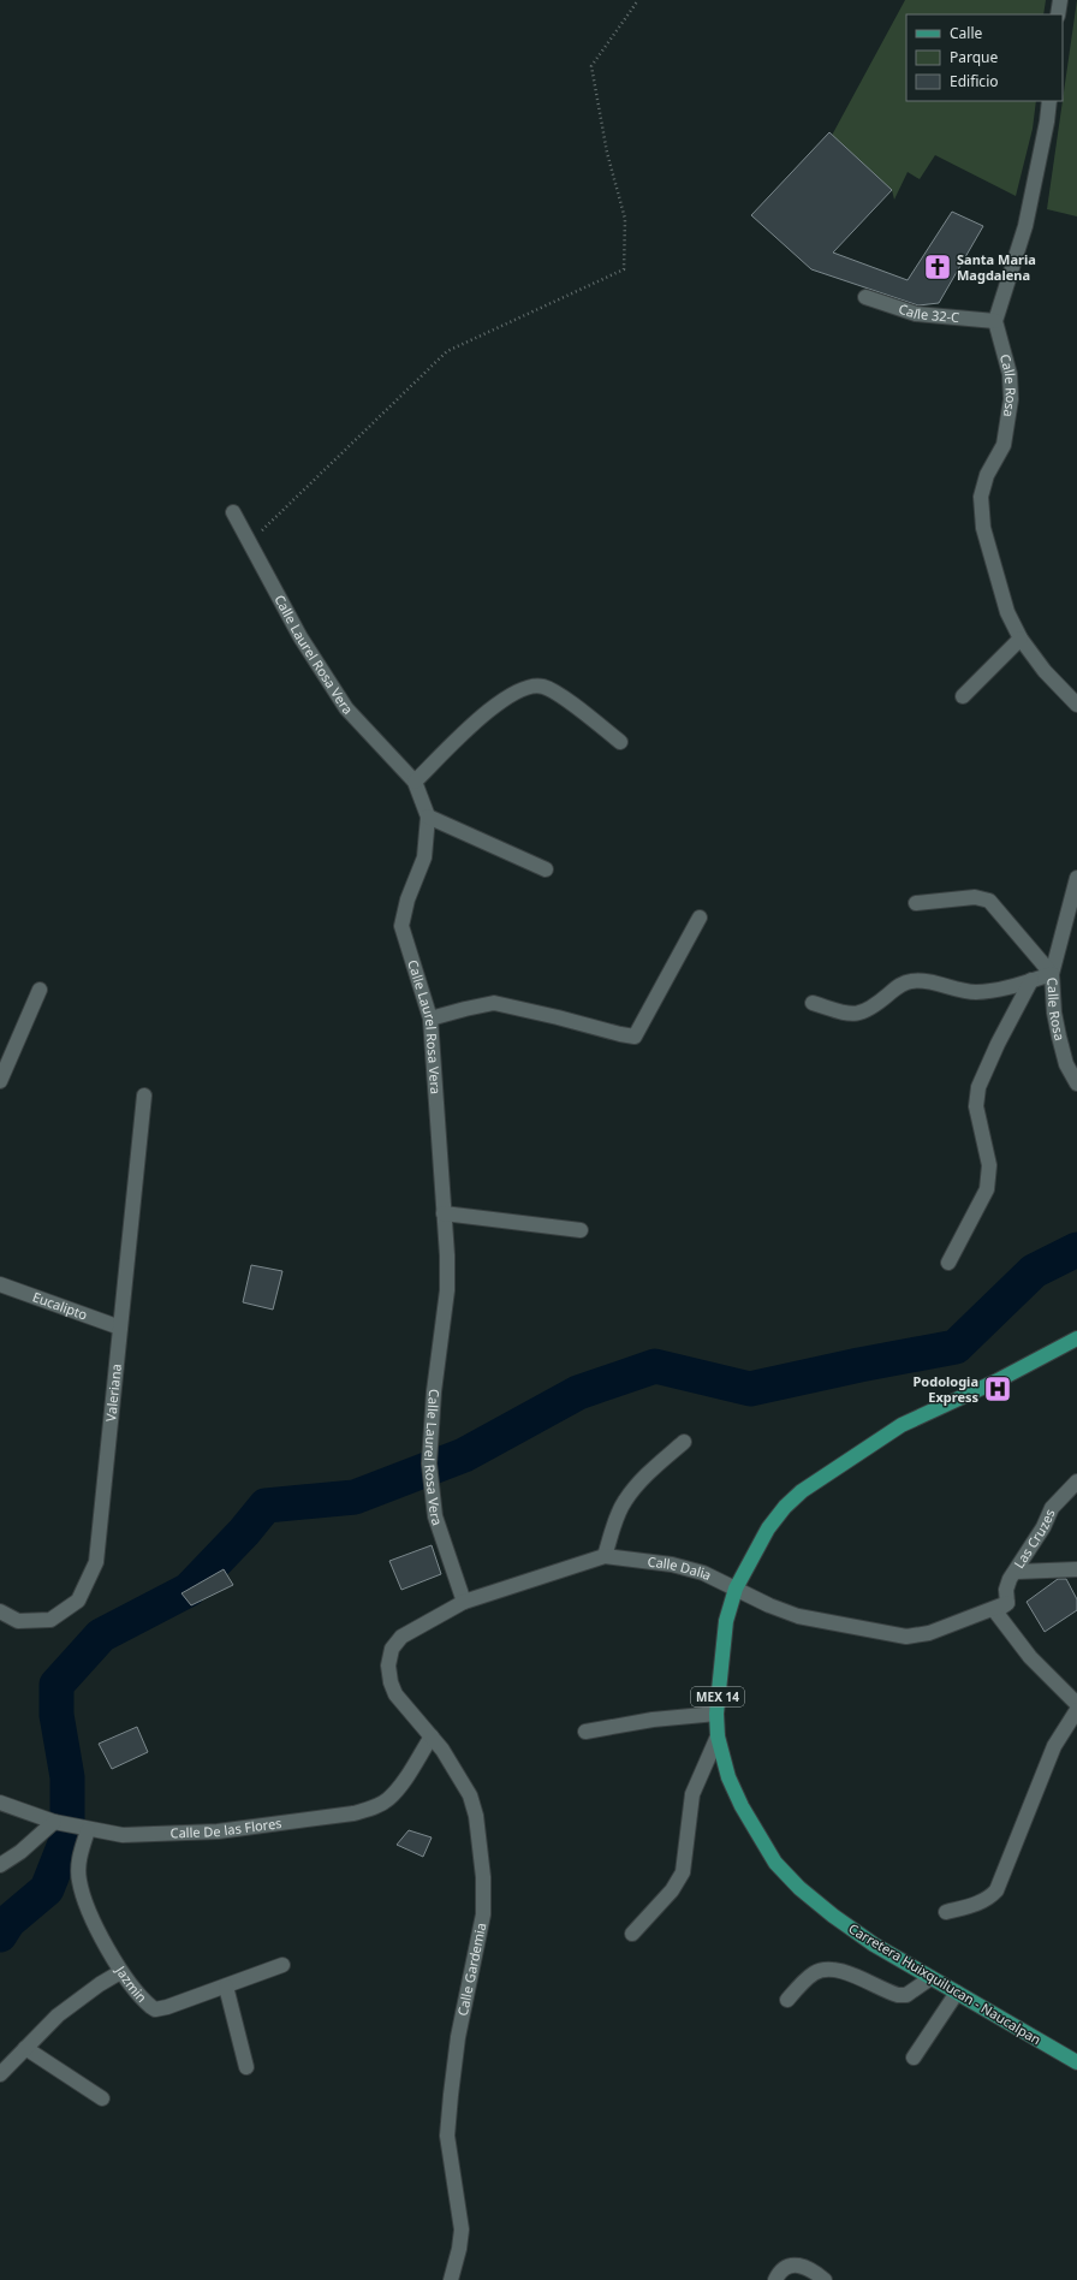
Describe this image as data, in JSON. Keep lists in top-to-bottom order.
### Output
{
  "streets": {
    "main road": ["MEX 14", "Carretera Huixquilucan - Naucalpan"],
    "street": [
      "Calle 32-C",
      "Calle Rosa",
      "Calle Laurel Rosa Vera",
      "Eucalipto",
      "Valeriana",
      "Las Cruzes",
      "Calle Dalia",
      "Calle De las Flores",
      "Calle Gardemia",
      "Jazmin"
    ]
  },
  "crossings": [
    ["Calle 32-C", "Calle Rosa"],
    ["Calle Laurel Rosa Vera", "Calle Dalia"],
    ["Eucalipto", "Valeriana"],
    ["Las Cruzes", "Calle Dalia"],
    ["Calle Dalia", "Calle Gardemia"],
    ["Calle Dalia", "Carretera Huixquilucan - Naucalpan"],
    ["Calle De las Flores", "Calle Gardemia"],
    ["Calle De las Flores", "Jazmin"]
  ],
  "places": {
    "church": ["Santa Maria Magdalena"],
    "hospital": ["Podologia Express"]
  },
  "legend": ["Calle", "Parque", "Edificio"]
}
